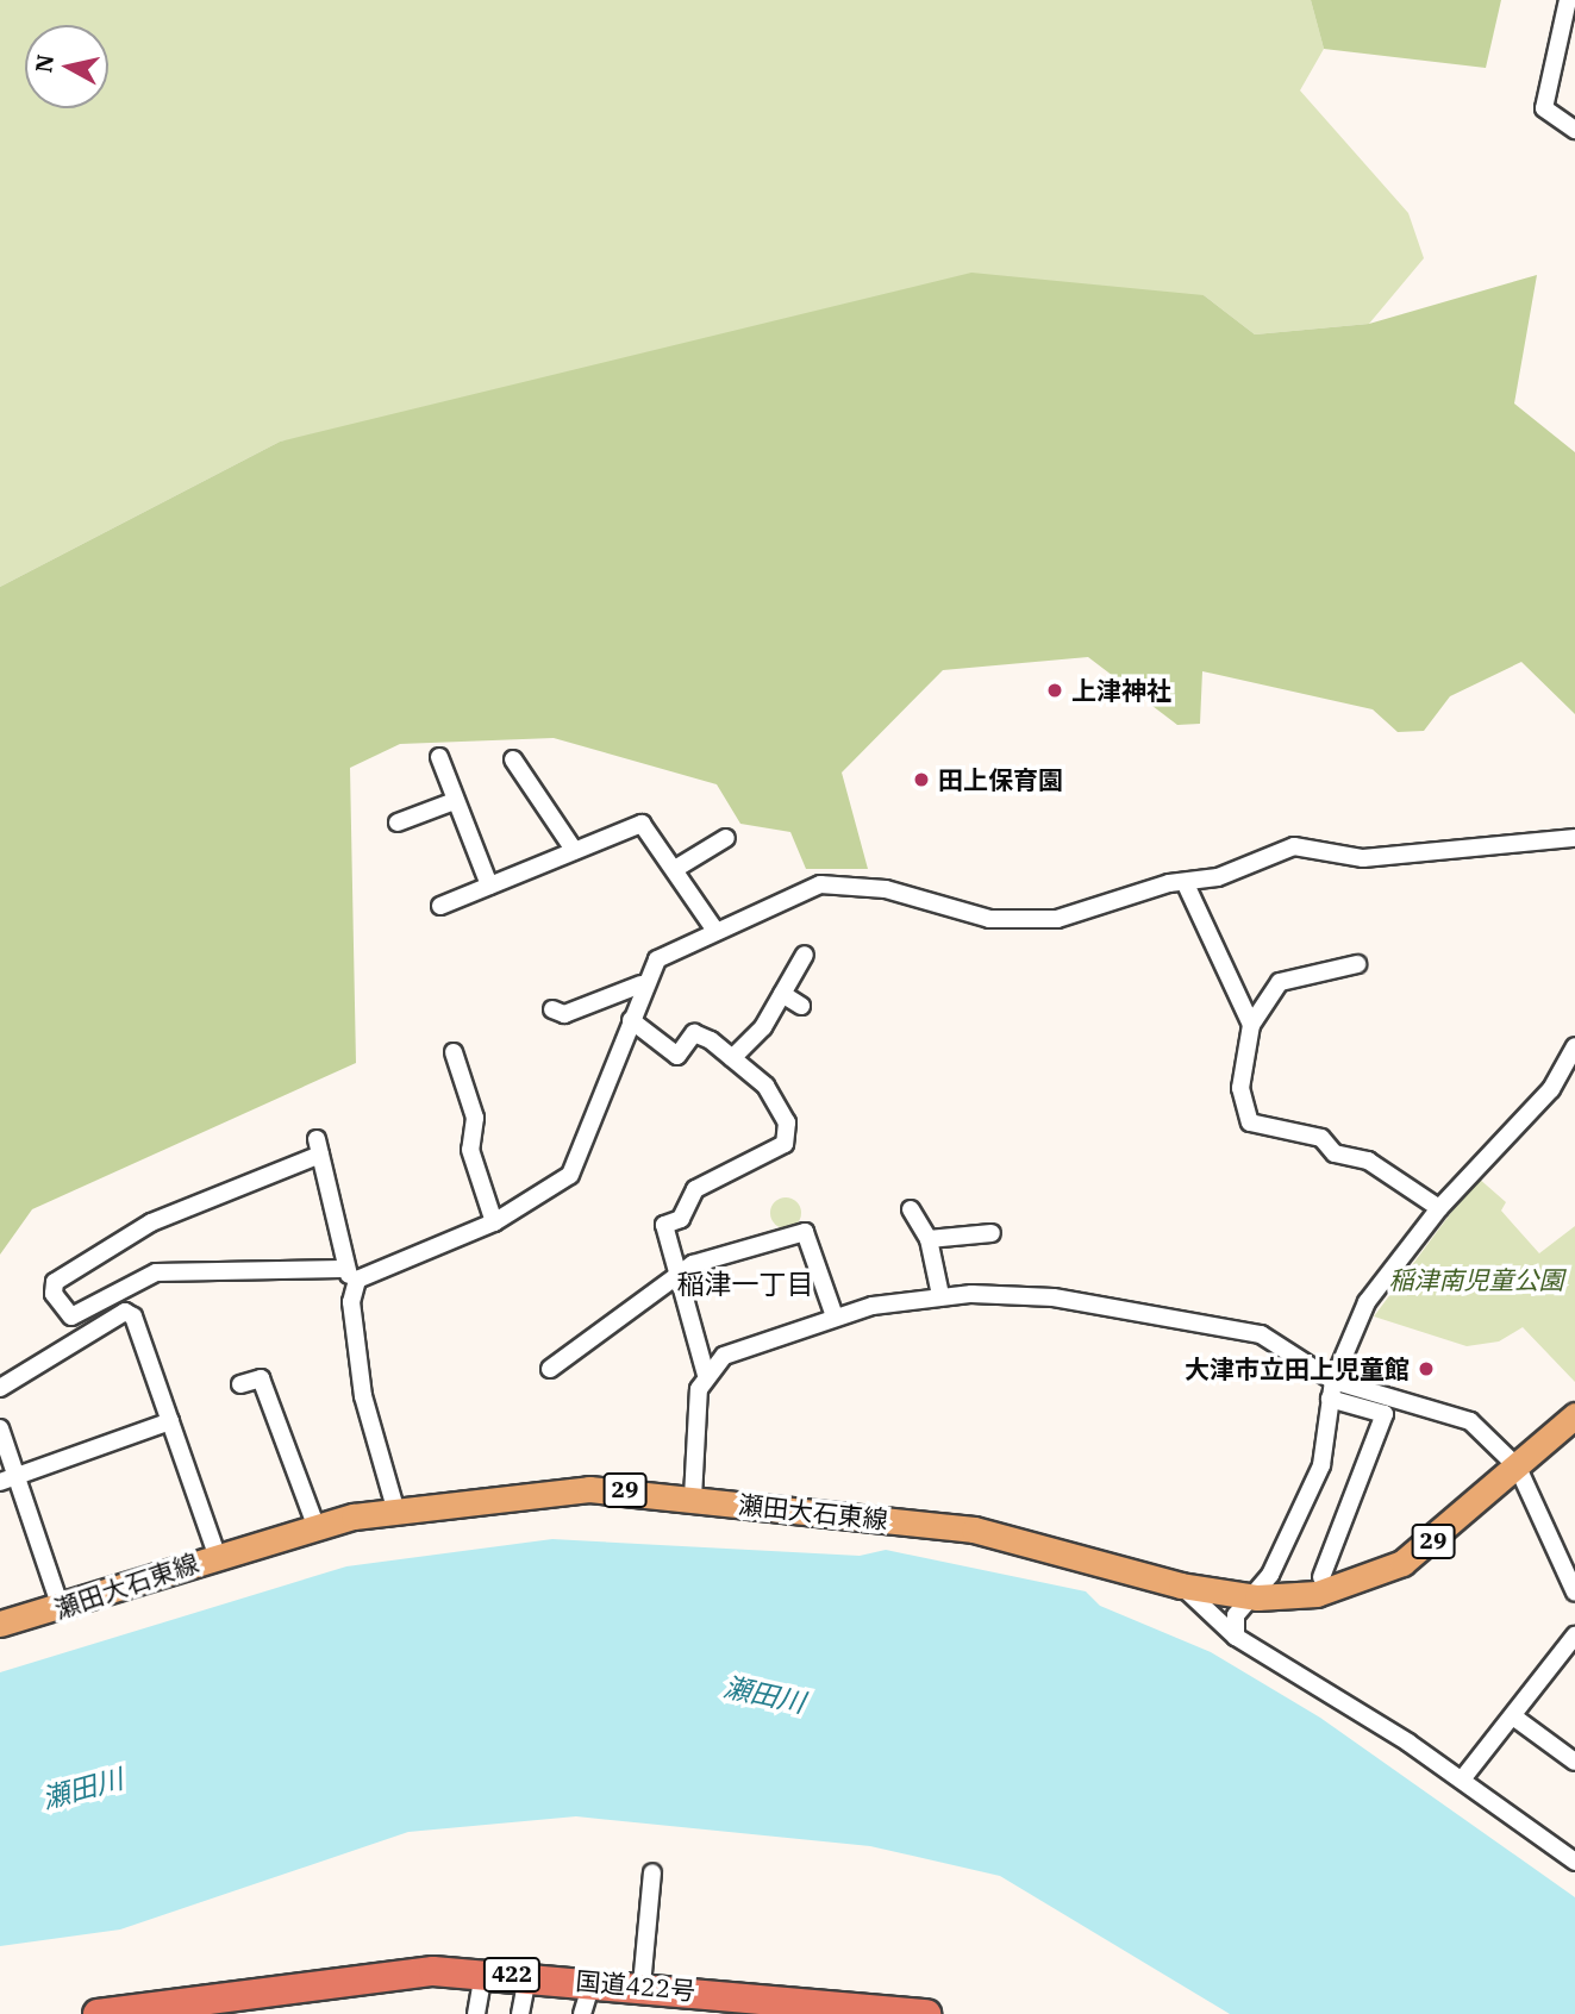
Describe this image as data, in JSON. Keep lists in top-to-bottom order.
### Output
{
  "streets": {
    "highway": ["422", "国道422号"],
    "main road": ["29", "瀬田大石東線"]
  },
  "districts": ["稲津一丁目"],
  "water": ["瀬田川"],
  "parks": ["稲津南児童公園"],
  "places": ["上津神社", "田上保育園", "大津市立田上児童館"],
  "north": "left"
}
